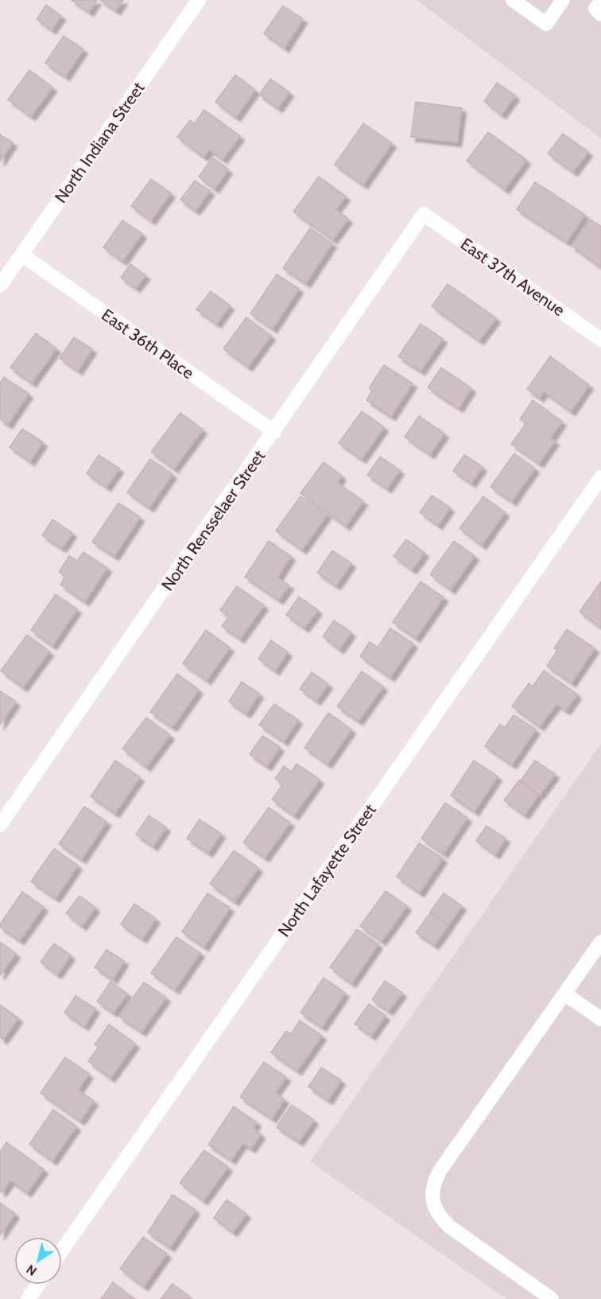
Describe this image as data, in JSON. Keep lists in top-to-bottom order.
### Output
{
  "streets": {
    "street": [
      "North Indiana Street",
      "East 37th Avenue",
      "East 36th Place",
      "North Rensselaer Street",
      "North Lafayette Street"
    ]
  },
  "crossings": [
    ["North Indiana Street", "East 36th Place"],
    ["East 37th Avenue", "North Rensselaer Street"],
    ["East 36th Place", "North Rensselaer Street"]
  ],
  "north": "bottom left"
}
